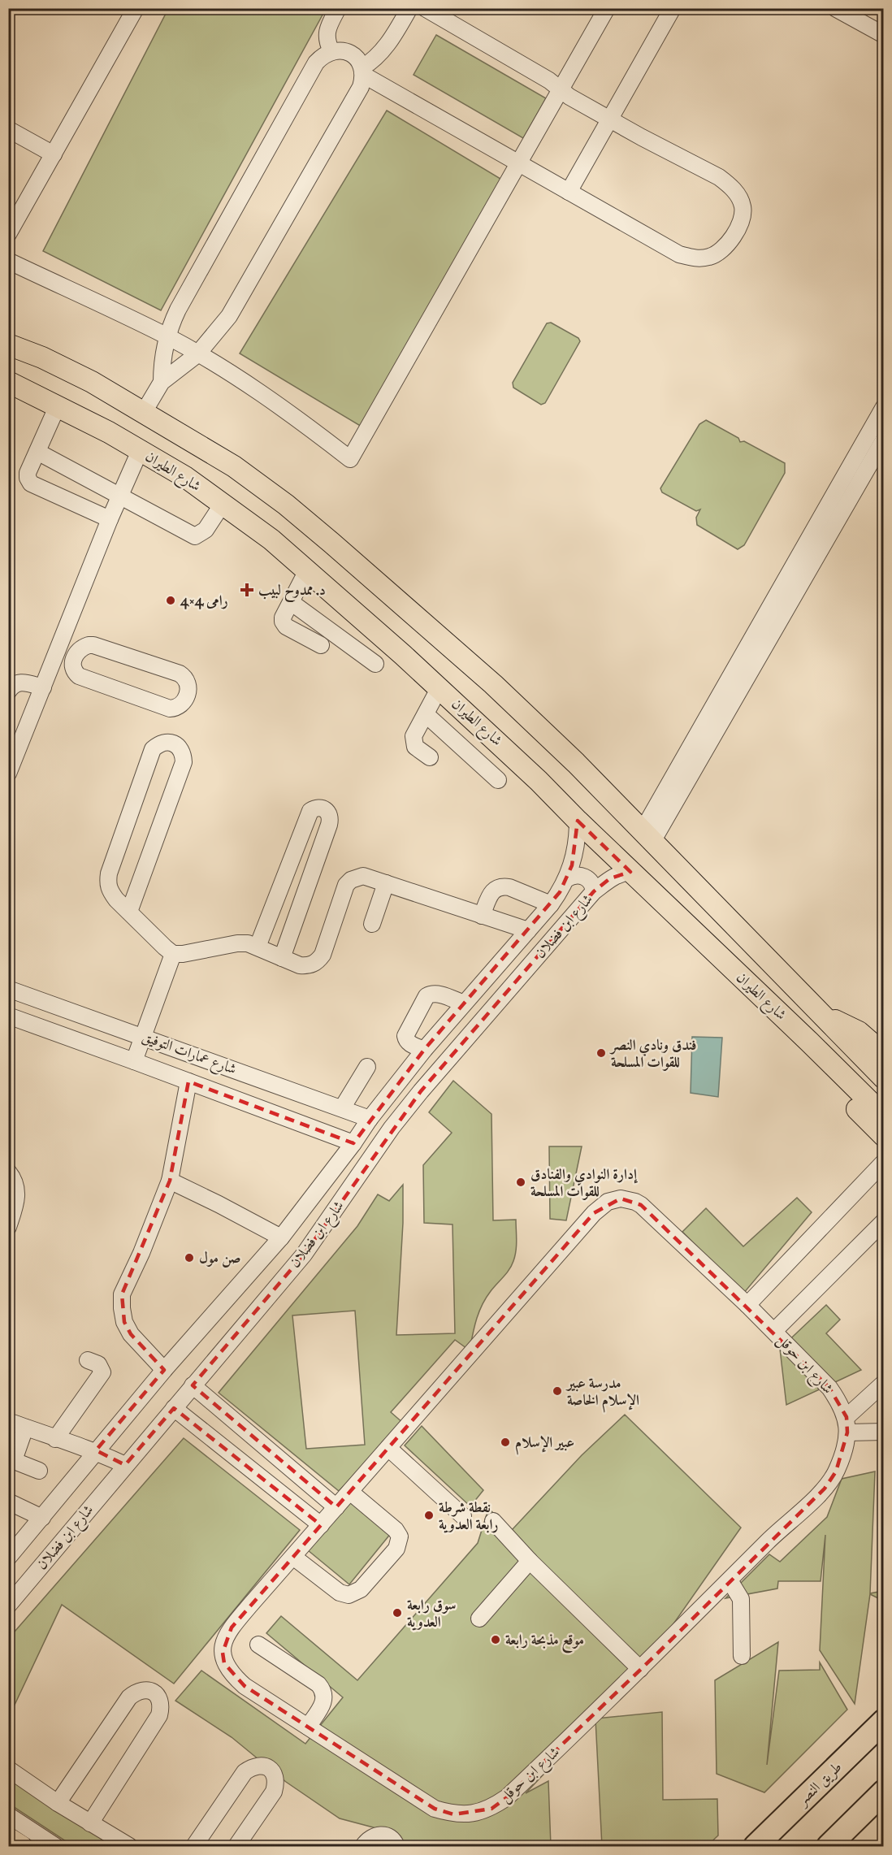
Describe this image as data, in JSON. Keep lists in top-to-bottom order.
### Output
{
  "streets": {
    "highway": ["طريق النصر"],
    "main road": ["شارع الطيران"],
    "street": ["شارع ابن فضلان", "شارع عمارات التوفيق", "شارع ابن حوقل"]
  },
  "crossings": [
    ["شارع الطيران", "شارع ابن فضلان"],
    ["شارع ابن فضلان", "شارع عمارات التوفيق"]
  ],
  "places": {
    "health": ["د. ممدوح لبيب"],
    "other": [
      "رامى 4×4",
      "فندق ونادي النصر للقوات المسلحة",
      "إدارة النوادي والفنادق للقوات المسلحة",
      "صن مول",
      "مدرسة عبير الإسلام الخاصة",
      "عبير الإسلام",
      "نقطة شرطة رابعة العدوية",
      "سوق رابعة العدوية",
      "موقع مذبحة رابعة"
    ]
  }
}
